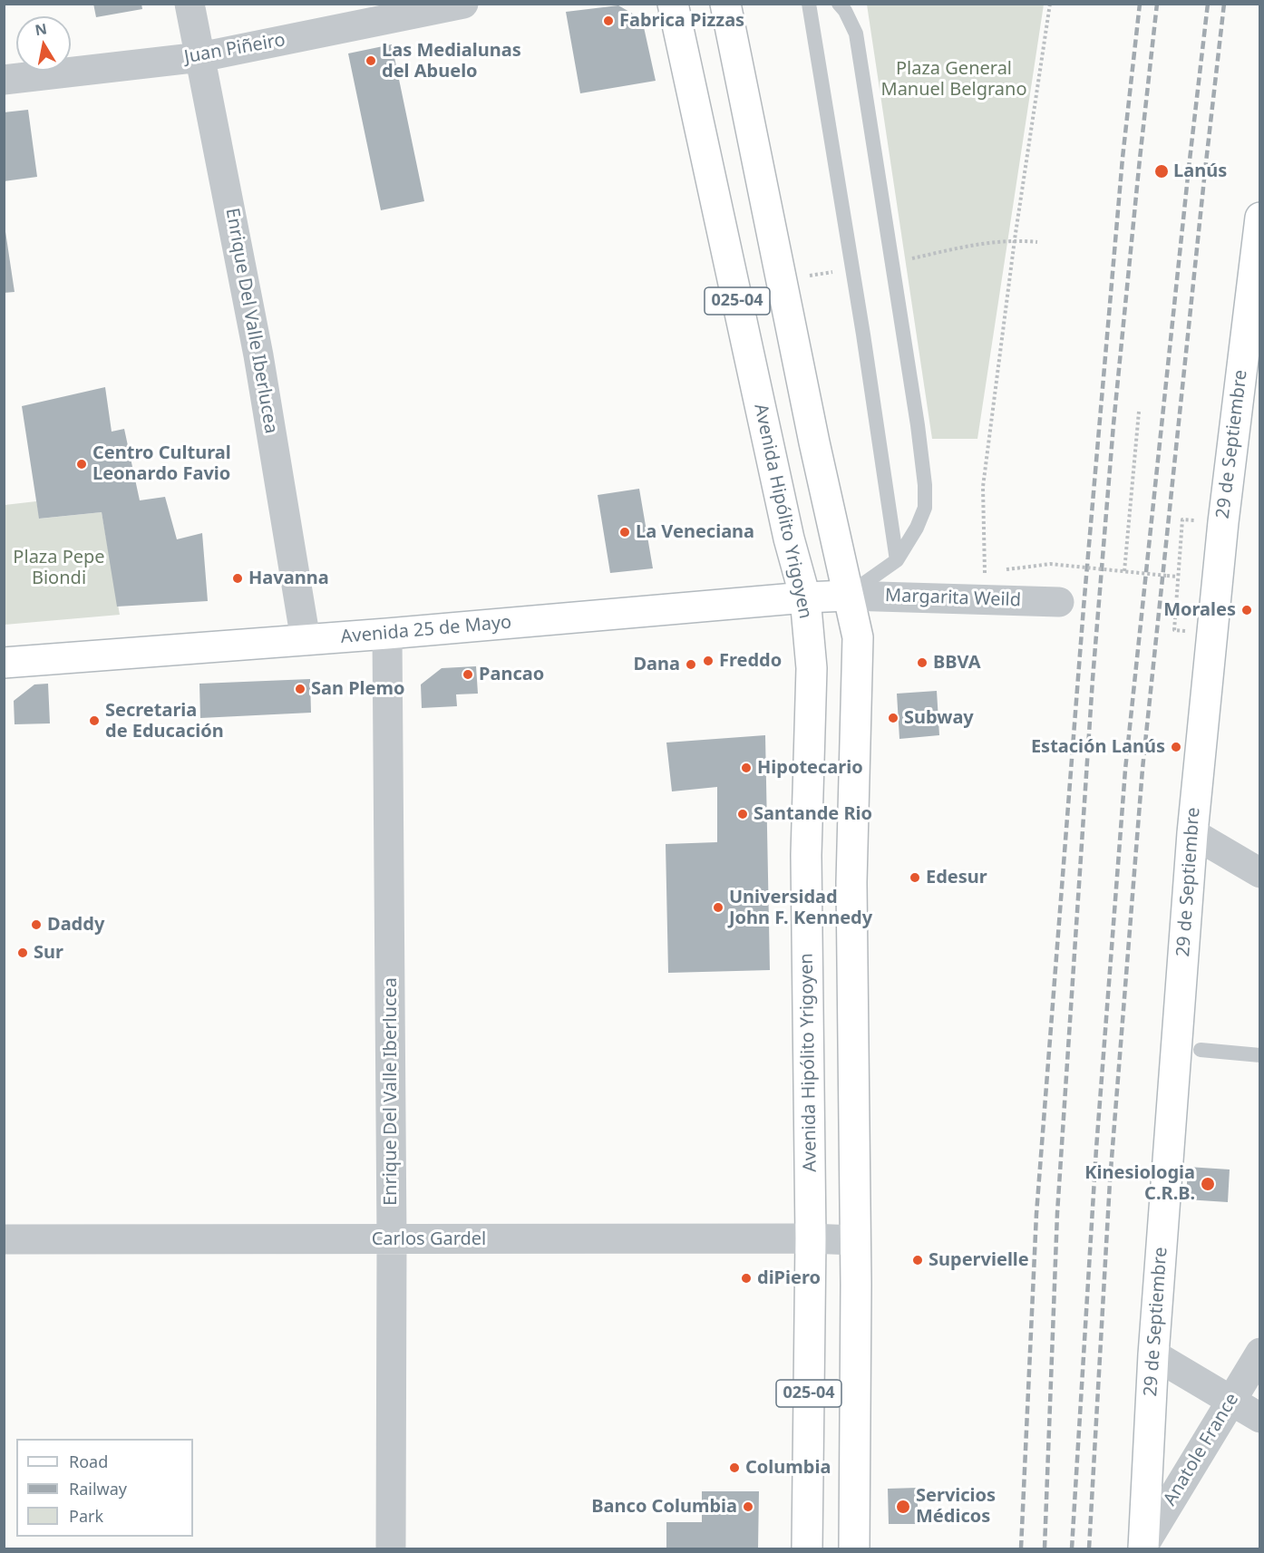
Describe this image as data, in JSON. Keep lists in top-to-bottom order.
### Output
{
  "streets": {
    "main road": [
      "025-04",
      "29 de Septiembre",
      "Avenida Hipólito Yrigoyen",
      "Avenida 25 de Mayo"
    ],
    "street": [
      "Juan Piñeiro",
      "Enrique Del Valle Iberlucea",
      "Margarita Weild",
      "Carlos Gardel",
      "Anatole France"
    ]
  },
  "crossings": [
    ["Juan Piñeiro", "Enrique Del Valle Iberlucea"],
    ["025-04", "Margarita Weild"],
    ["025-04", "Avenida 25 de Mayo"],
    ["025-04", "Carlos Gardel"],
    ["Enrique Del Valle Iberlucea", "Avenida 25 de Mayo"],
    ["Enrique Del Valle Iberlucea", "Carlos Gardel"],
    ["29 de Septiembre", "Anatole France"],
    ["Avenida Hipólito Yrigoyen", "Avenida 25 de Mayo"],
    ["Avenida Hipólito Yrigoyen", "Carlos Gardel"],
    ["Margarita Weild", "Avenida 25 de Mayo"]
  ],
  "parks": ["Plaza General Manuel Belgrano", "Plaza Pepe Biondi"],
  "places": [
    "Fabrica Pizzas",
    "Las Medialunas del Abuelo",
    "Lanús",
    "Centro Cultural Leonardo Favio",
    "La Veneciana",
    "Havanna",
    "Morales",
    "Freddo",
    "BBVA",
    "Dana",
    "Pancao",
    "San Plemo",
    "Subway",
    "Secretaria de Educación",
    "Estación Lanús",
    "Hipotecario",
    "Santande Rio",
    "Edesur",
    "Universidad John F. Kennedy",
    "Daddy",
    "Sur",
    "Kinesiologia C.R.B.",
    "Supervielle",
    "diPiero",
    "Columbia",
    "Banco Columbia",
    "Servicios Médicos"
  ],
  "legend": ["Road", "Railway", "Park"],
  "north": "top"
}
